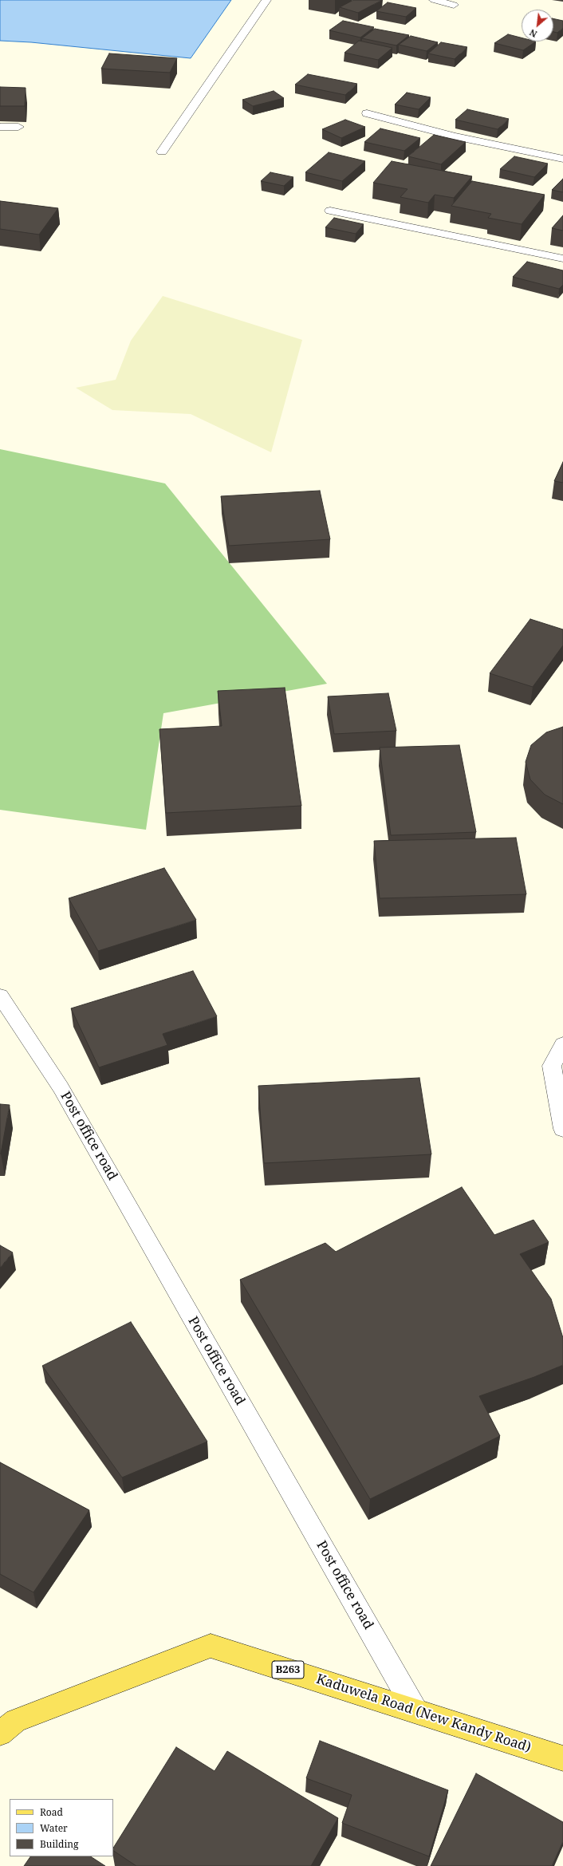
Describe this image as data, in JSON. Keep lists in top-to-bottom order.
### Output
{
  "streets": {
    "main road": ["B263", "Kaduwela Road (New Kandy Road)"],
    "street": ["Post office road"]
  },
  "crossings": [
    ["Post office road", "Kaduwela Road (New Kandy Road)"]
  ],
  "legend": ["Road", "Water", "Building"],
  "north": "bottom left"
}
